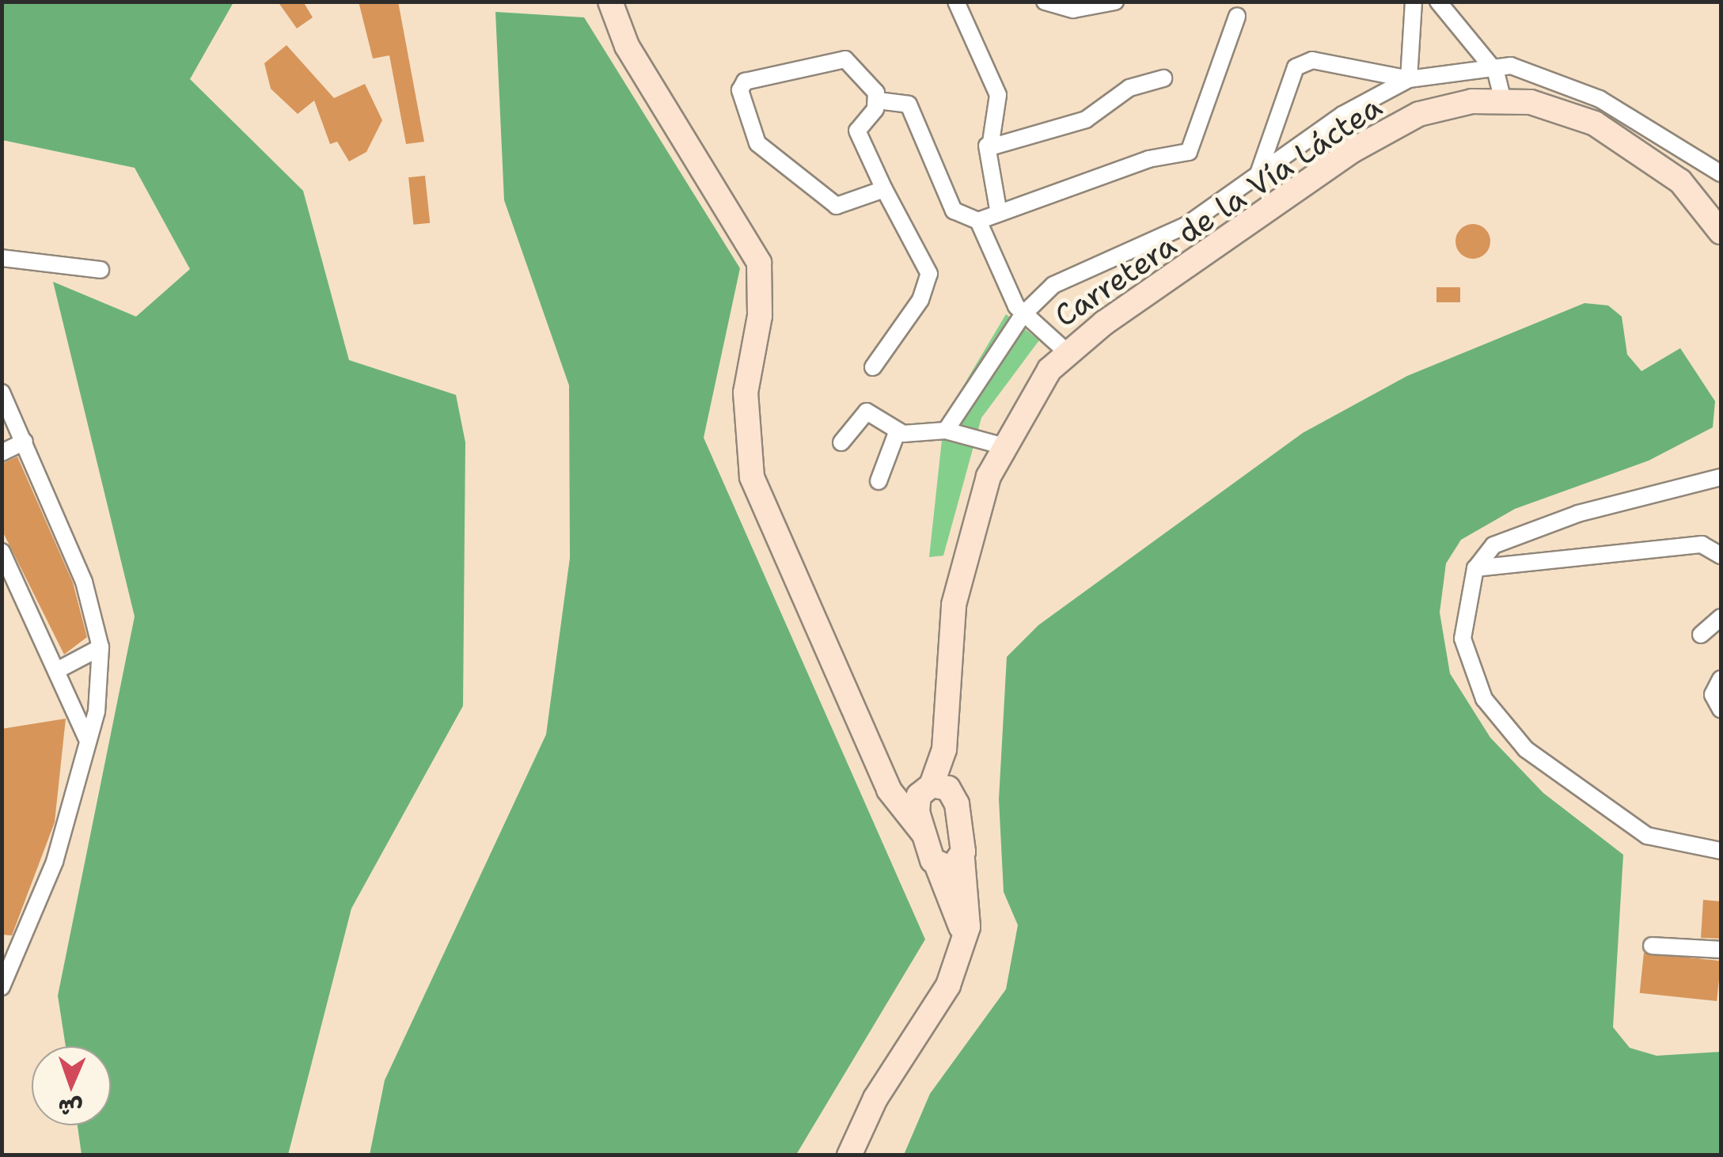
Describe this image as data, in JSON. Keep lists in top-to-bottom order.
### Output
{
  "streets": {
    "street": ["Carretera de la Vía Láctea"]
  },
  "north": "bottom"
}
